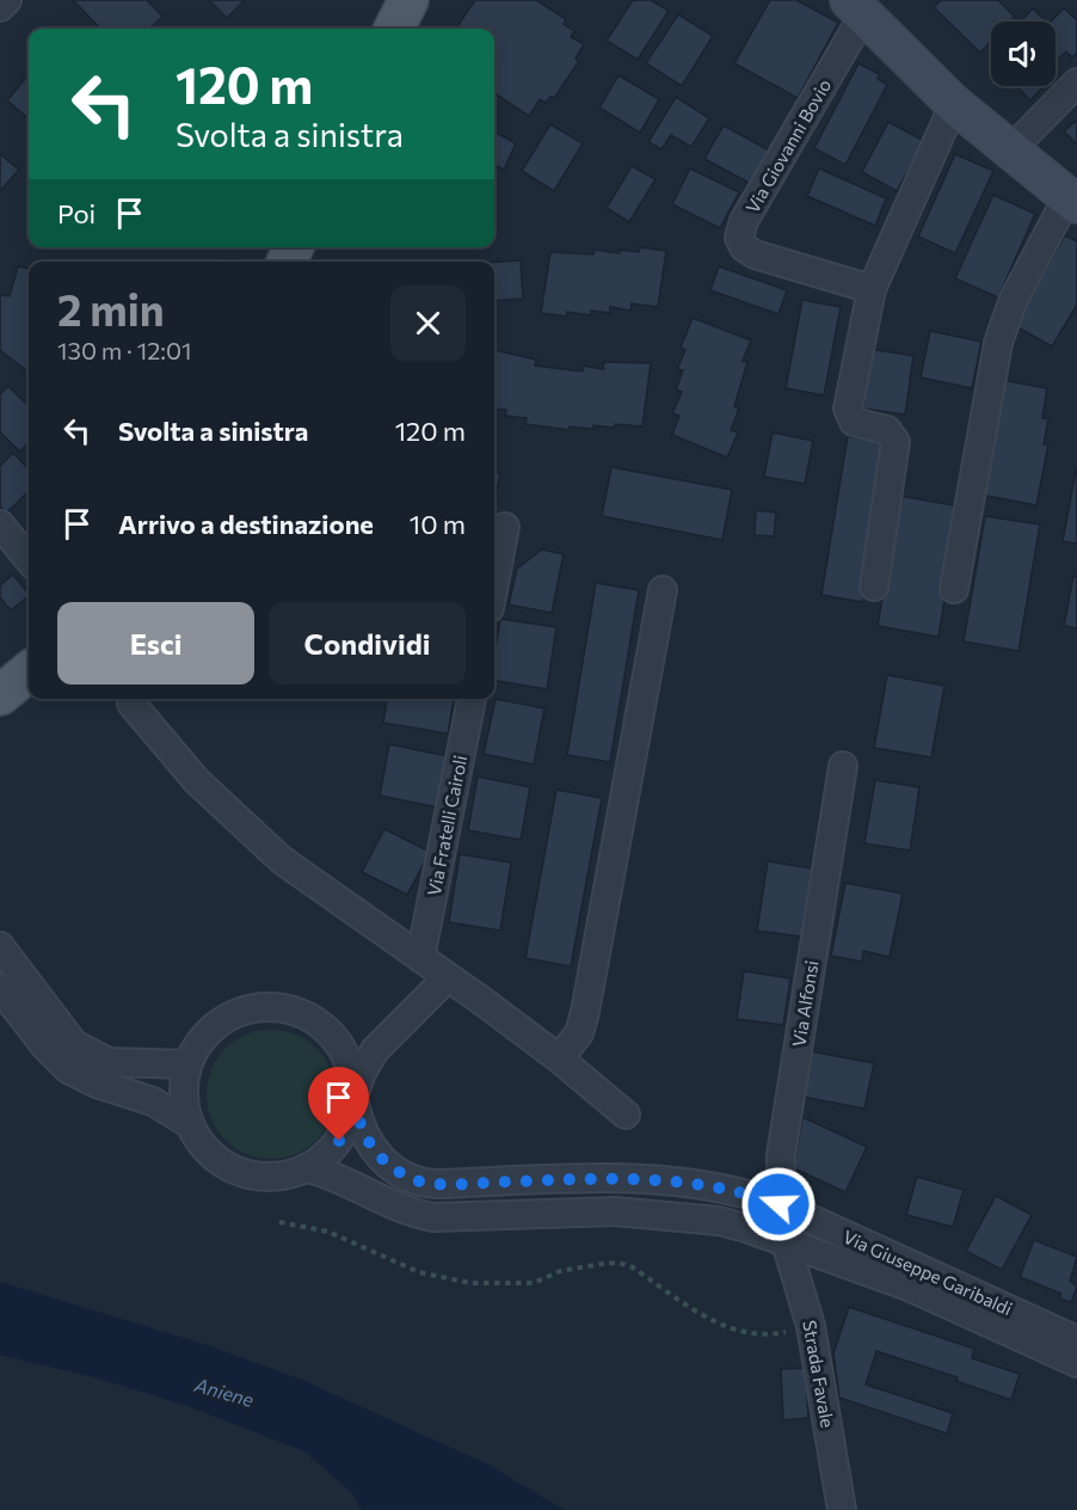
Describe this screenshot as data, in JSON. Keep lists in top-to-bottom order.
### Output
{
  "streets": {
    "street": [
      "Via Giovanni Bovio",
      "Via Fratelli Cairoli",
      "Via Alfonsi",
      "Via Giuseppe Garibaldi",
      "Strada Favale"
    ]
  },
  "crossings": [
    ["Via Alfonsi", "Via Giuseppe Garibaldi"],
    ["Via Alfonsi", "Strada Favale"],
    ["Via Giuseppe Garibaldi", "Strada Favale"]
  ],
  "water": ["Aniene"],
  "page": {
    "turn": ["120 m", "Svolta a sinistra"],
    "then": "Poi",
    "heading": ["2 min", "130 m · 12:01"],
    "list": [
      {
        "name": "Svolta a sinistra",
        "value": "120 m"
      },
      {
        "name": "Arrivo a destinazione",
        "value": "10 m"
      }
    ],
    "buttons": ["Esci", "Condividi"]
  }
}
